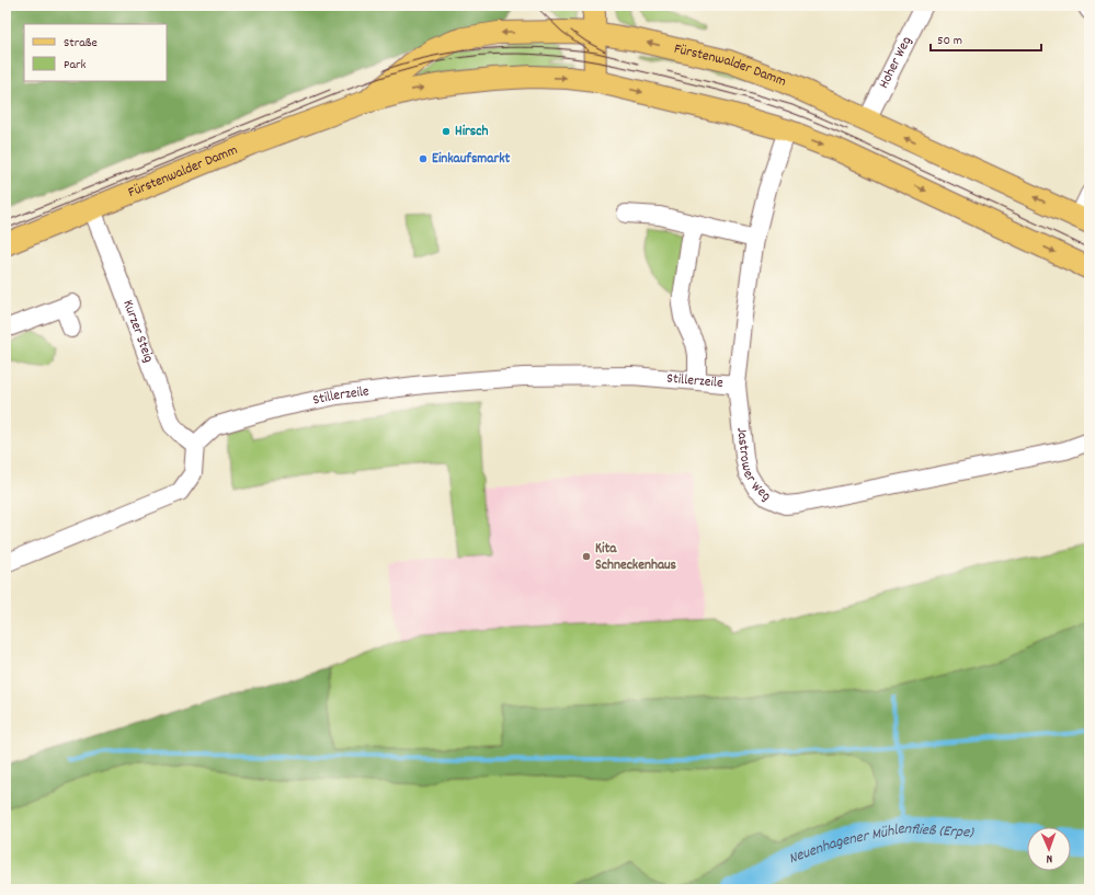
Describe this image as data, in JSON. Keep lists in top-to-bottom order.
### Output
{
  "streets": {
    "main road": ["Fürstenwalder Damm"],
    "street": [
      "Hoher Weg",
      "Kurzer Steig",
      "Stillerzeile",
      "Jastrower Weg"
    ]
  },
  "crossings": [
    ["Hoher Weg", "Fürstenwalder Damm"],
    ["Fürstenwalder Damm", "Kurzer Steig"],
    ["Fürstenwalder Damm", "Jastrower Weg"],
    ["Kurzer Steig", "Stillerzeile"],
    ["Stillerzeile", "Jastrower Weg"]
  ],
  "water": ["Neuenhagener Mühlenfließ (Erpe)"],
  "places": ["Hirsch", "Einkaufsmarkt", "Kita Schneckenhaus"],
  "legend": ["Straße", "Park"],
  "scale_bar": "50 m",
  "north": "bottom"
}
